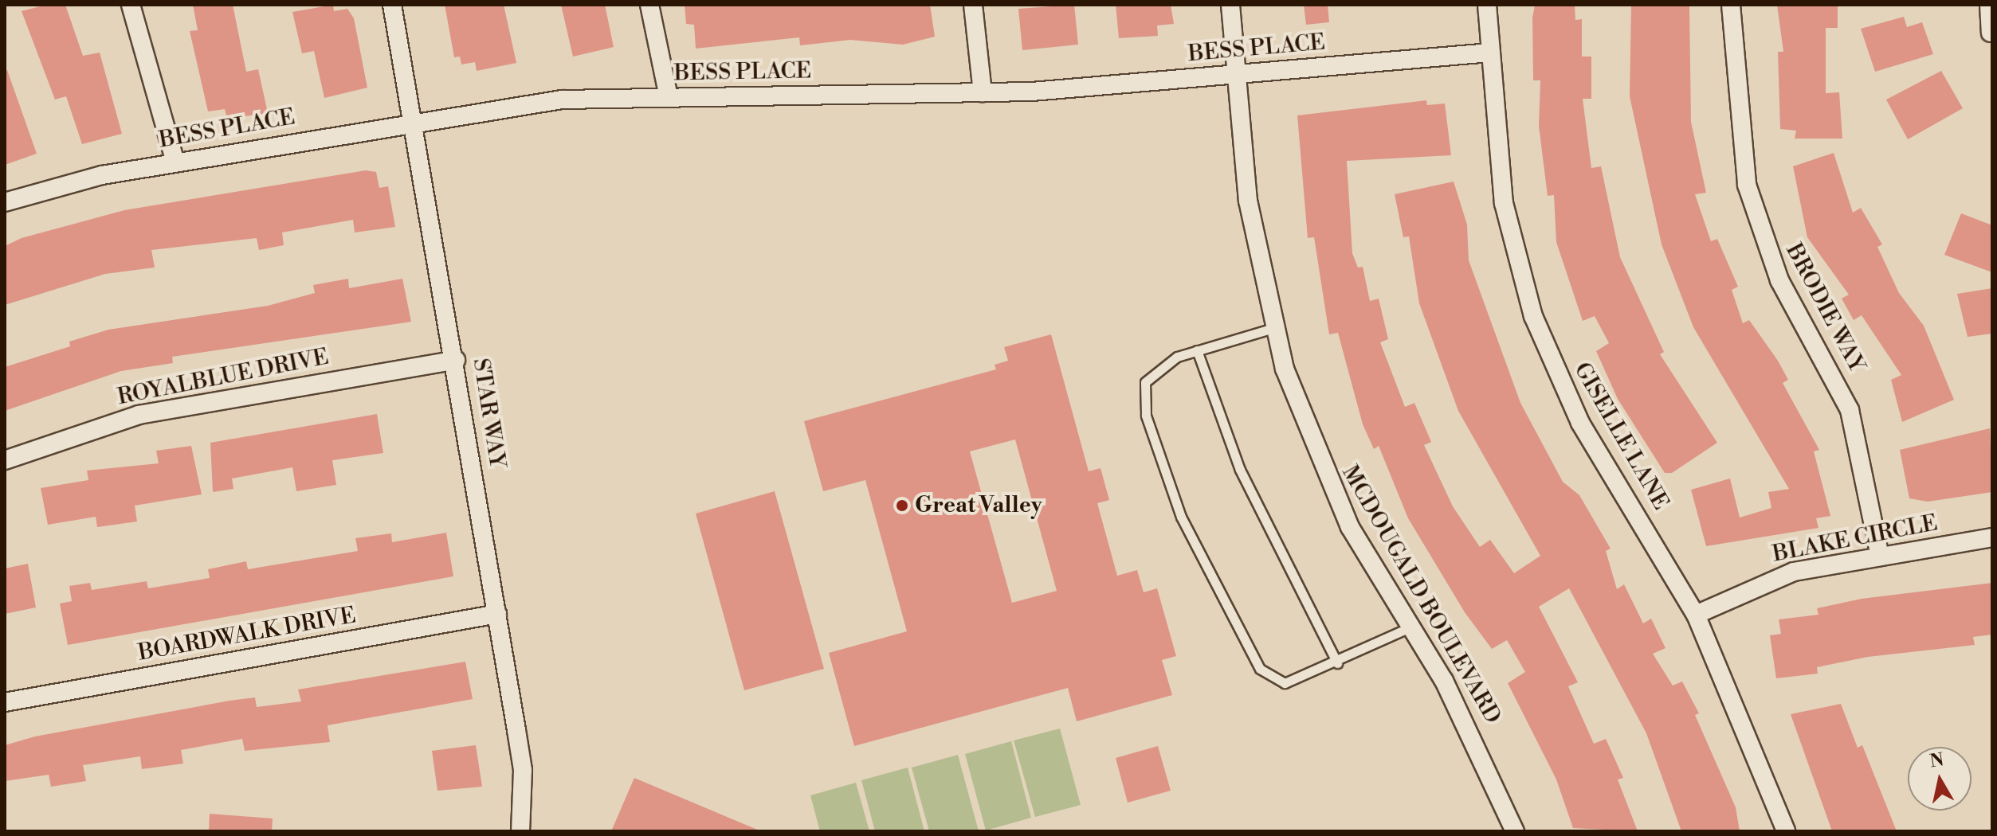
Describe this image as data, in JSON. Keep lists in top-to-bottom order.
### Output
{
  "streets": {
    "street": [
      "BESS PLACE",
      "BRODIE WAY",
      "ROYALBLUE DRIVE",
      "STAR WAY",
      "GISELLE LANE",
      "BLAKE CIRCLE",
      "MCDOUGALD BOULEVARD",
      "BOARDWALK DRIVE"
    ]
  },
  "crossings": [
    ["BESS PLACE", "STAR WAY"],
    ["BESS PLACE", "GISELLE LANE"],
    ["BESS PLACE", "MCDOUGALD BOULEVARD"],
    ["BRODIE WAY", "BLAKE CIRCLE"],
    ["ROYALBLUE DRIVE", "STAR WAY"],
    ["STAR WAY", "BOARDWALK DRIVE"],
    ["GISELLE LANE", "BLAKE CIRCLE"]
  ],
  "places": ["Great Valley"],
  "north": "top"
}
